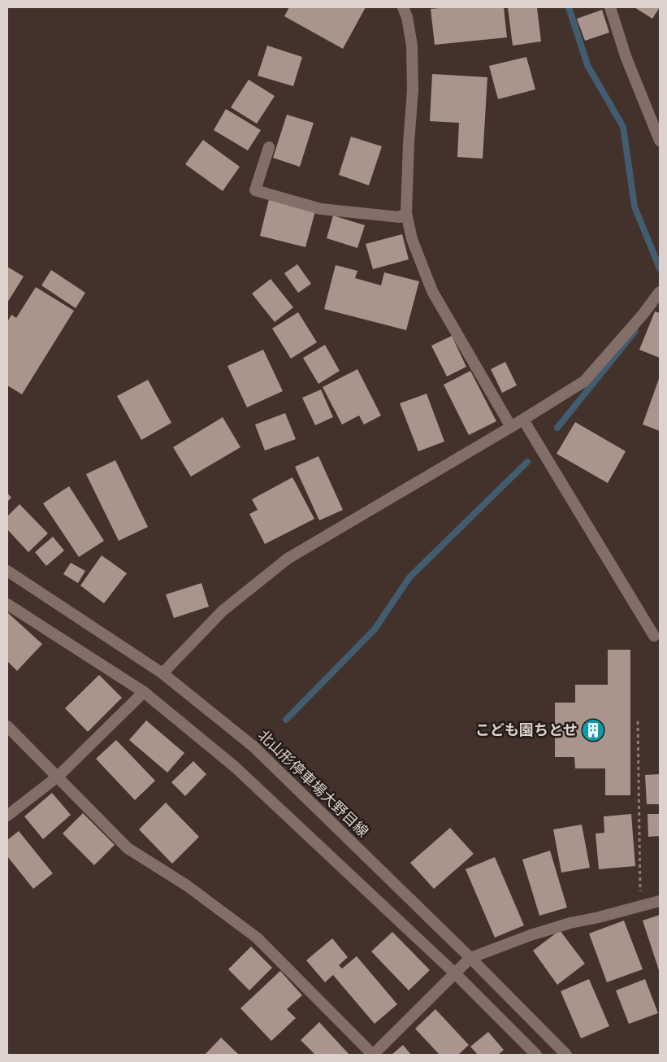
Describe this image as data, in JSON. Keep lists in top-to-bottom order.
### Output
{
  "streets": {
    "main road": ["北山形停車場大野目線"]
  },
  "places": {
    "building": ["こども園ちとせ"]
  }
}
